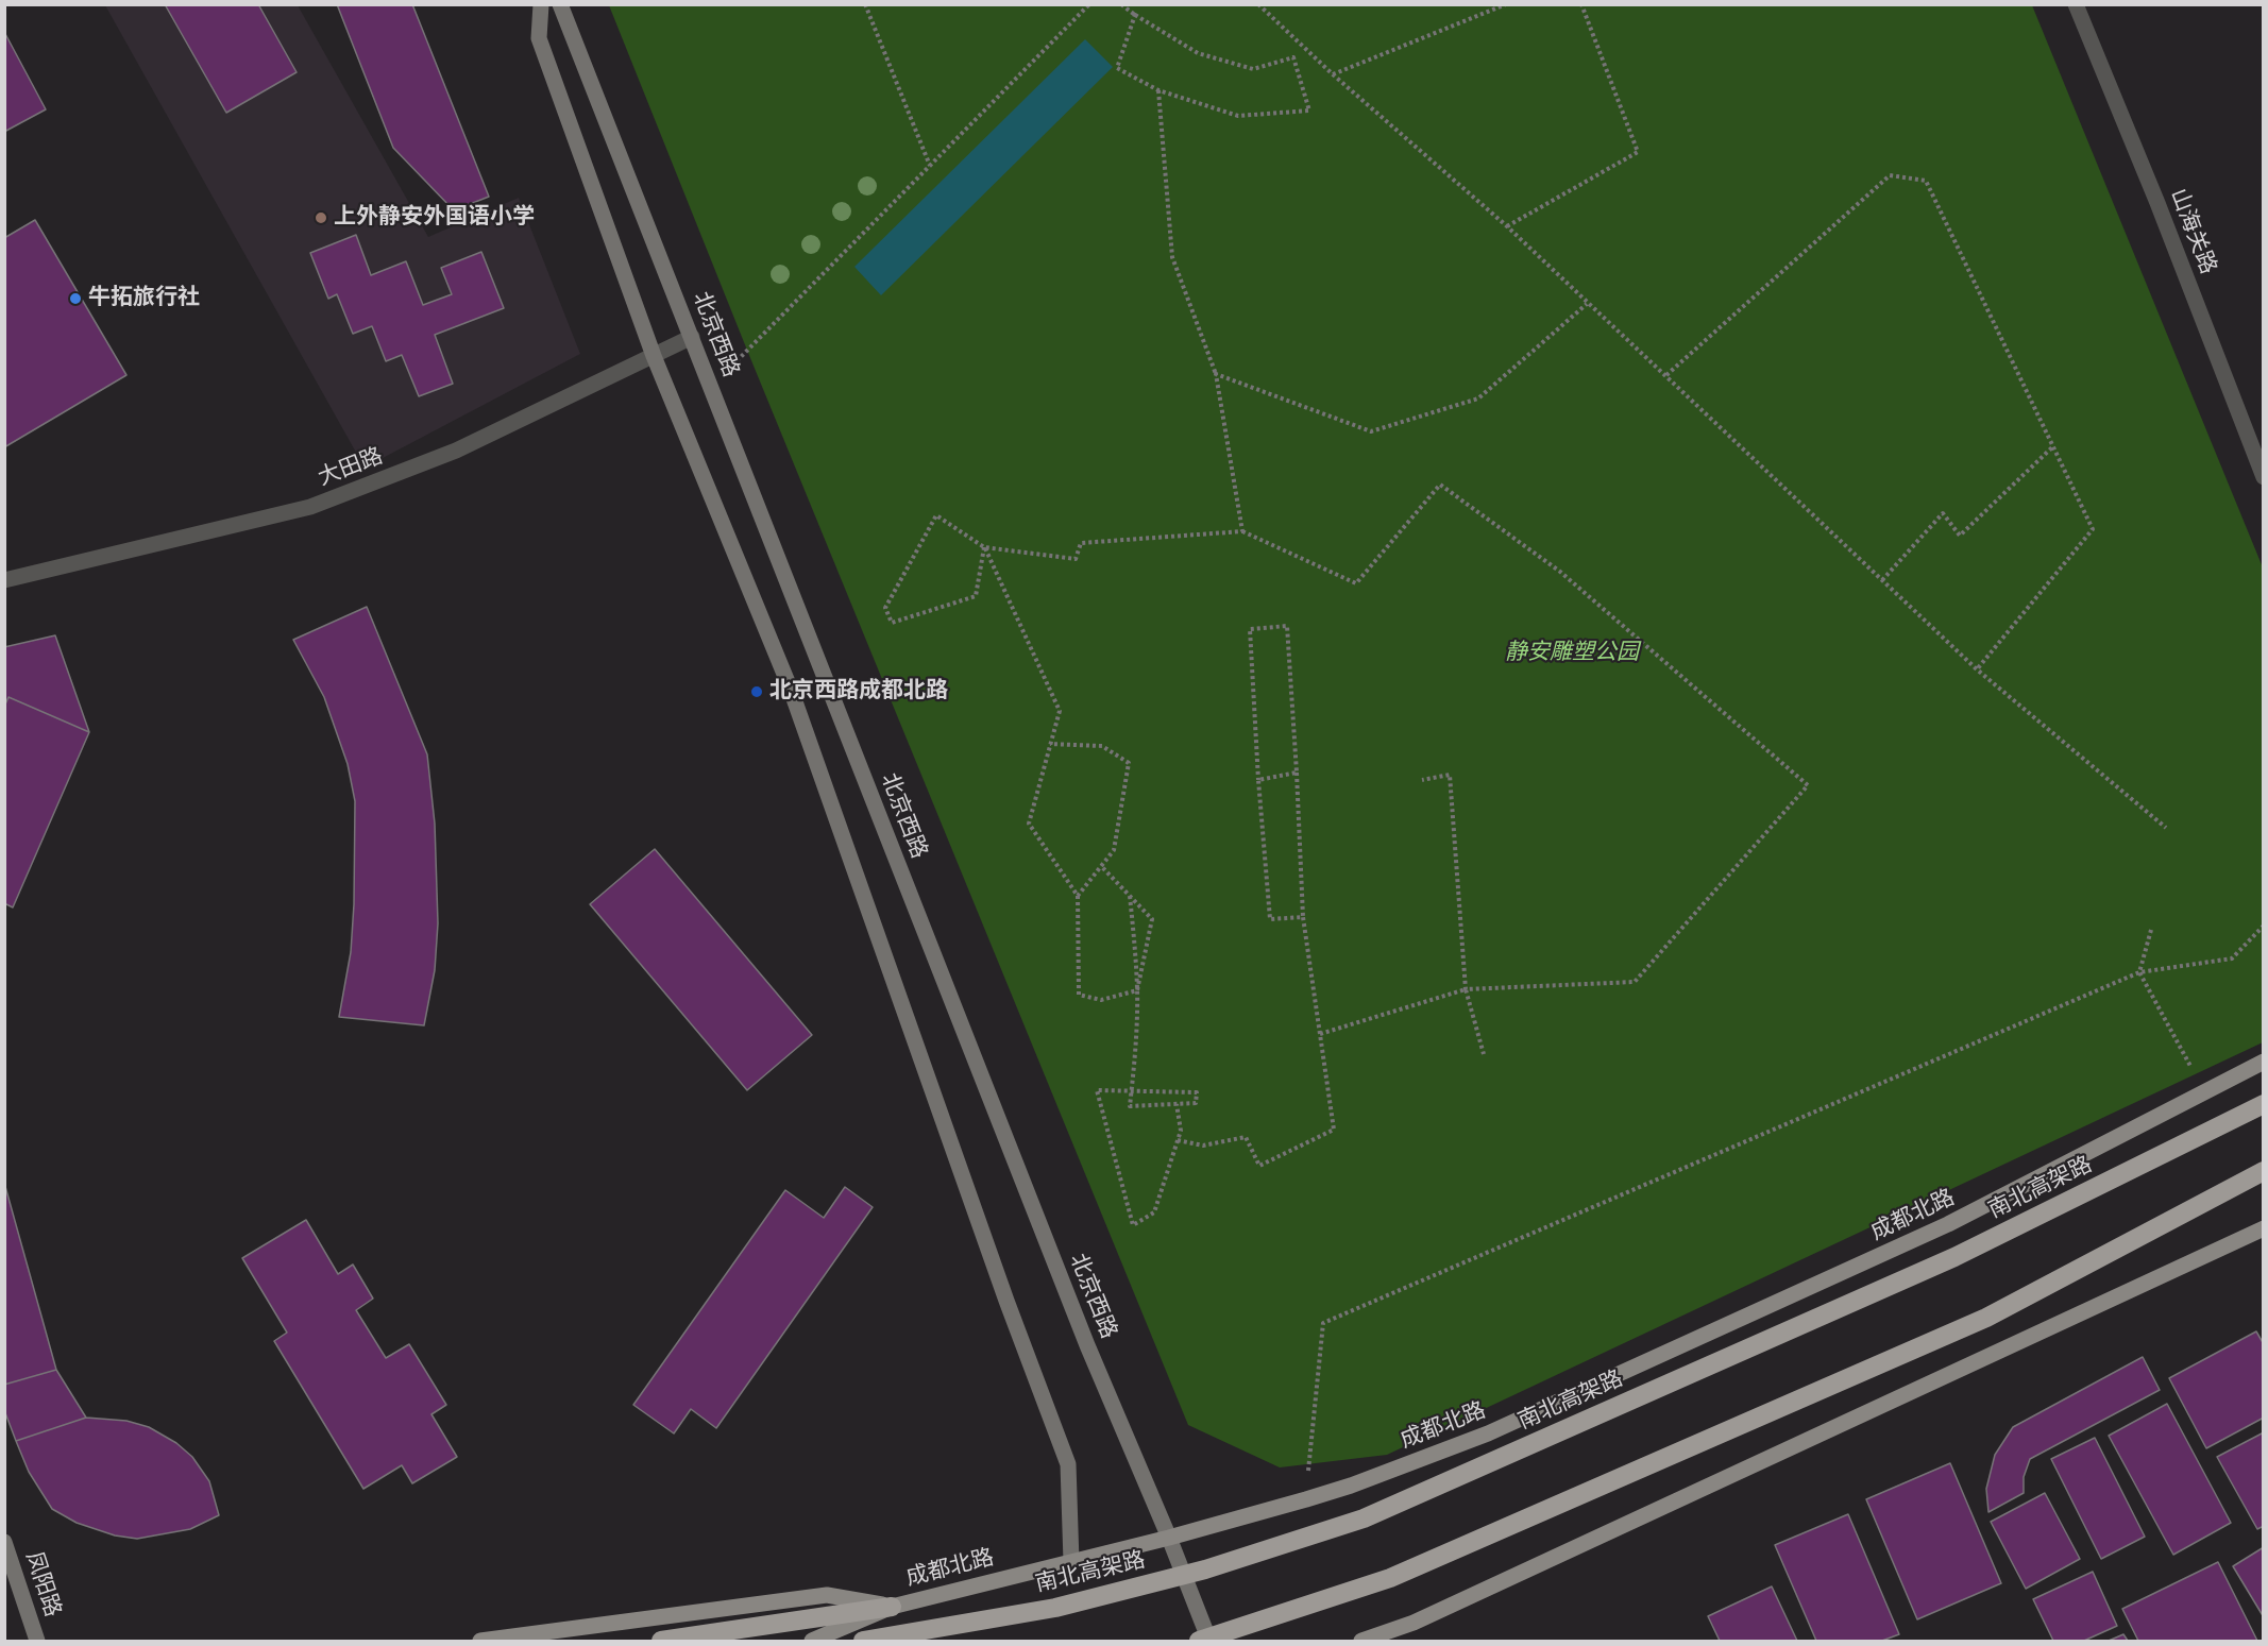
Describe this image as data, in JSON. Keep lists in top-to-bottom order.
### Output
{
  "streets": {
    "highway": ["南北高架路"],
    "main road": ["北京西路", "成都北路", "凤阳路"],
    "street": ["山海关路", "大田路"]
  },
  "crossings": [
    ["北京西路", "大田路"],
    ["北京西路", "成都北路"]
  ],
  "parks": ["静安雕塑公园"],
  "places": ["上外静安外国语小学", "牛拓旅行社", "北京西路成都北路"]
}
